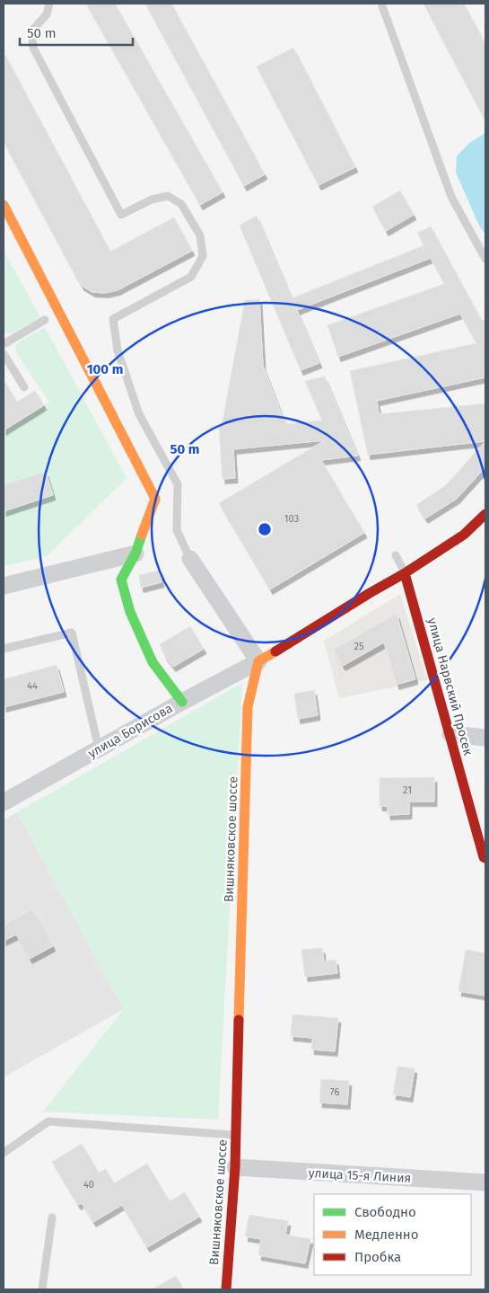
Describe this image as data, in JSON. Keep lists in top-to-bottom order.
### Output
{
  "streets": {
    "street": [
      "улица Нарвский Просек",
      "улица Борисова",
      "Вишняковское шоссе",
      "улица 15-я Линия"
    ]
  },
  "crossings": [
    ["улица Борисова", "Вишняковское шоссе"],
    ["Вишняковское шоссе", "улица 15-я Линия"]
  ],
  "house_numbers": [
    "103",
    "25",
    "44",
    "21",
    "76",
    "40"
  ],
  "legend": ["Свободно", "Медленно", "Пробка"],
  "scale_bar": "50 m",
  "rings": ["100 m", "50 m"]
}
